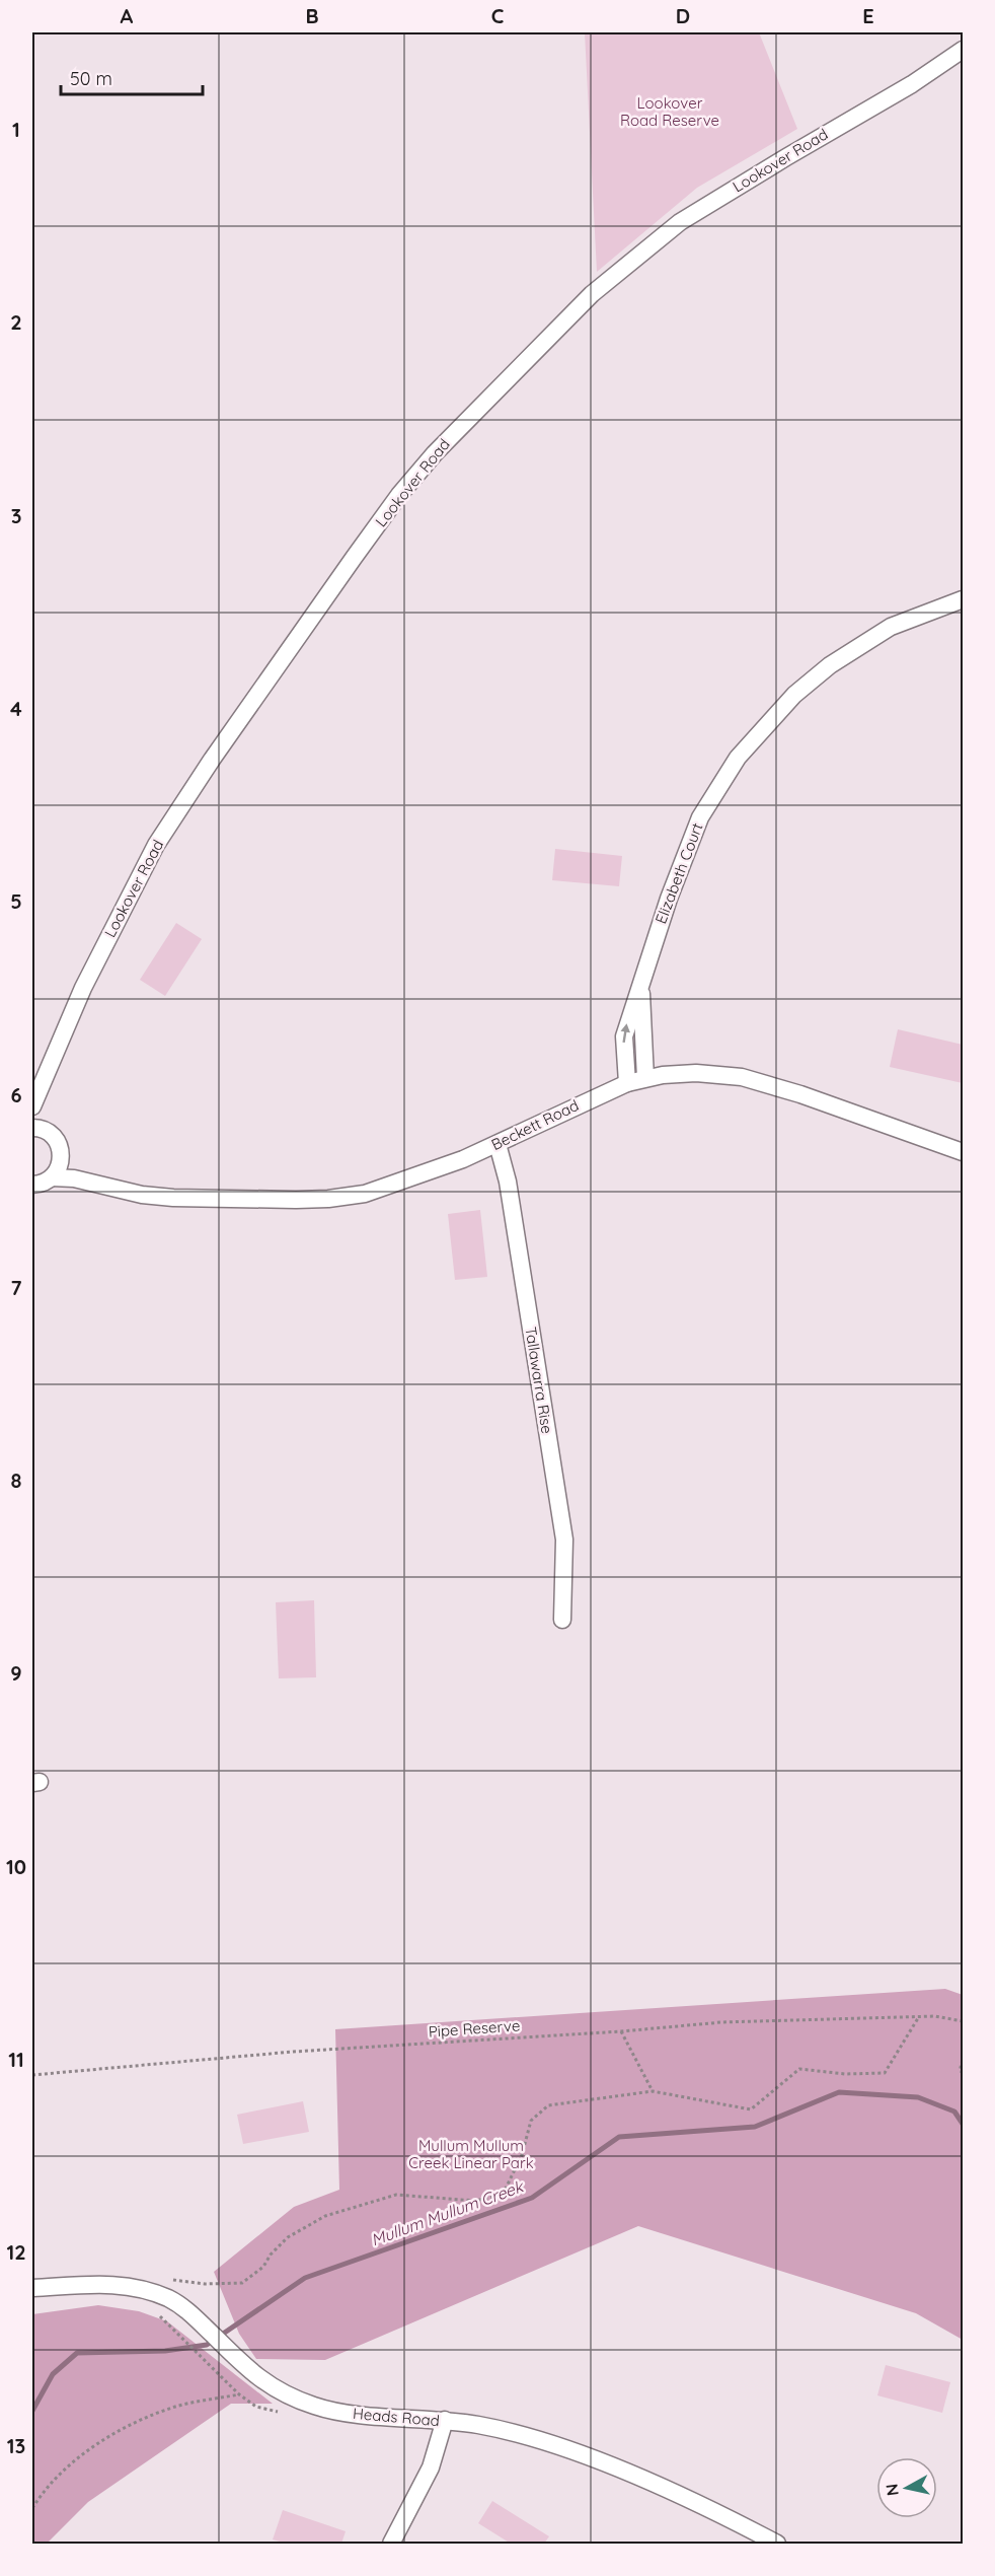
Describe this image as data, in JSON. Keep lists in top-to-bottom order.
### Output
{
  "streets": {
    "street": [
      "Lookover Road",
      "Elizabeth Court",
      "Beckett Road",
      "Tallawarra Rise",
      "Heads Road"
    ],
    "path": ["Pipe Reserve"]
  },
  "crossings": [
    ["Elizabeth Court", "Beckett Road"],
    ["Beckett Road", "Tallawarra Rise"]
  ],
  "water": ["Mullum Mullum Creek"],
  "parks": ["Lookover Road Reserve", "Mullum Mullum Creek Linear Park"],
  "scale_bar": "50 m",
  "north": "left",
  "grid": {
    "columns": [
      "A",
      "B",
      "C",
      "D",
      "E"
    ],
    "rows": [
      "1",
      "2",
      "3",
      "4",
      "5",
      "6",
      "7",
      "8",
      "9",
      "10",
      "11",
      "12",
      "13"
    ]
  }
}
